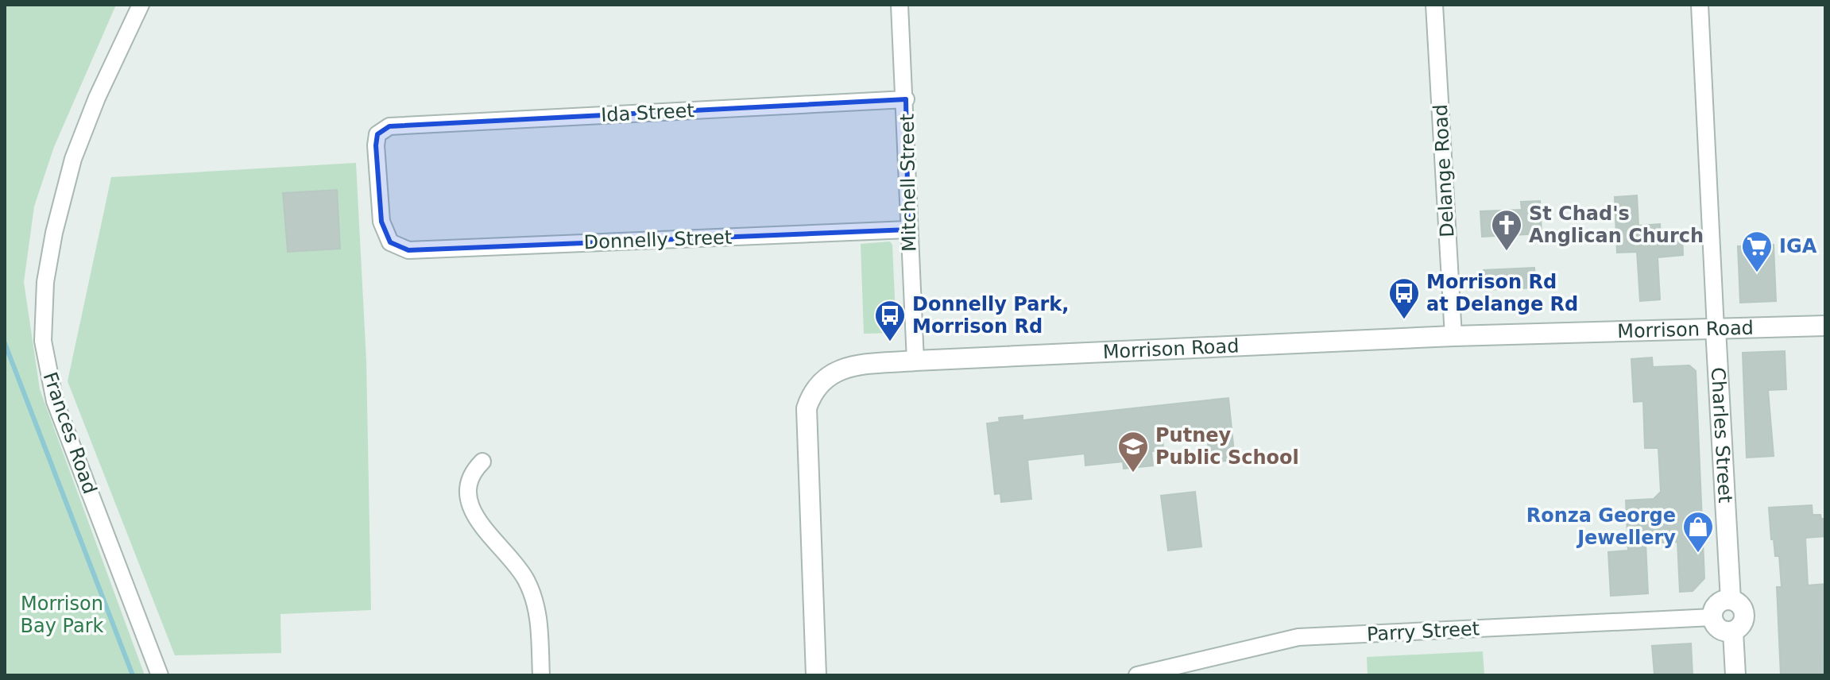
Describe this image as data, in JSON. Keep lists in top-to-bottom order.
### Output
{
  "streets": {
    "street": [
      "Ida Street",
      "Delange Road",
      "Mitchell Street",
      "Donnelly Street",
      "Morrison Road",
      "Frances Road",
      "Charles Street",
      "Parry Street"
    ]
  },
  "crossings": [
    ["Ida Street", "Mitchell Street"],
    ["Ida Street", "Donnelly Street"],
    ["Delange Road", "Morrison Road"],
    ["Mitchell Street", "Donnelly Street"],
    ["Mitchell Street", "Morrison Road"],
    ["Morrison Road", "Charles Street"],
    ["Charles Street", "Parry Street"]
  ],
  "parks": ["Morrison Bay Park"],
  "places": {
    "church": ["St Chad's Anglican Church"],
    "supermarket": ["IGA"],
    "bus stop": ["Morrison Rd at Delange Rd", "Donnelly Park, Morrison Rd"],
    "school or university": ["Putney Public School"],
    "shop": ["Ronza George Jewellery"]
  }
}
